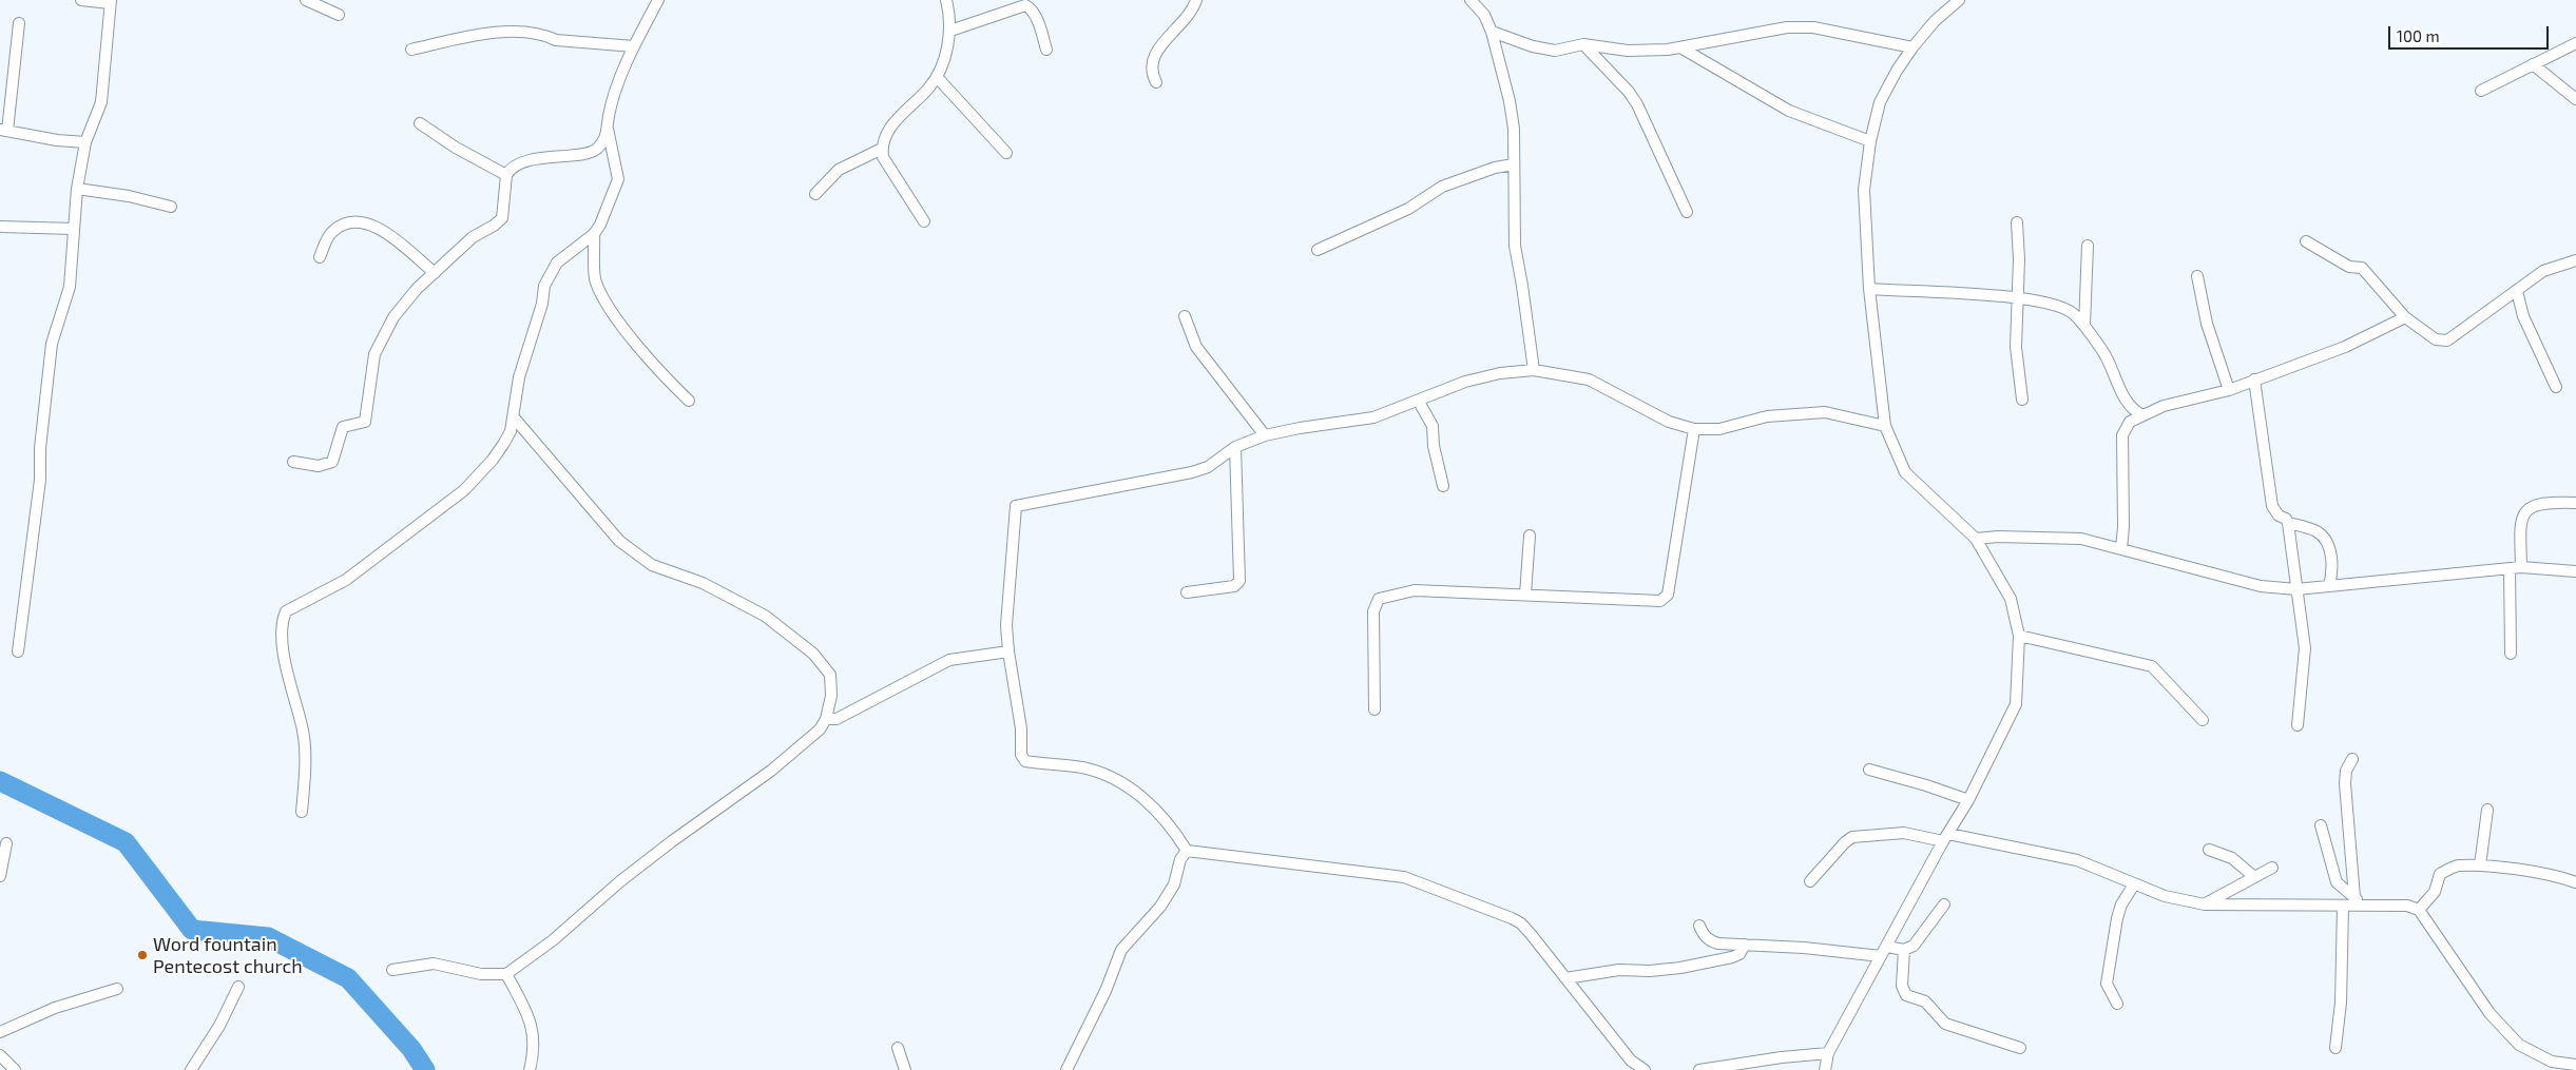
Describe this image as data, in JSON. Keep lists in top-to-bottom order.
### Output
{
  "places": ["Word fountain Pentecost church"],
  "scale_bar": "100 m"
}
